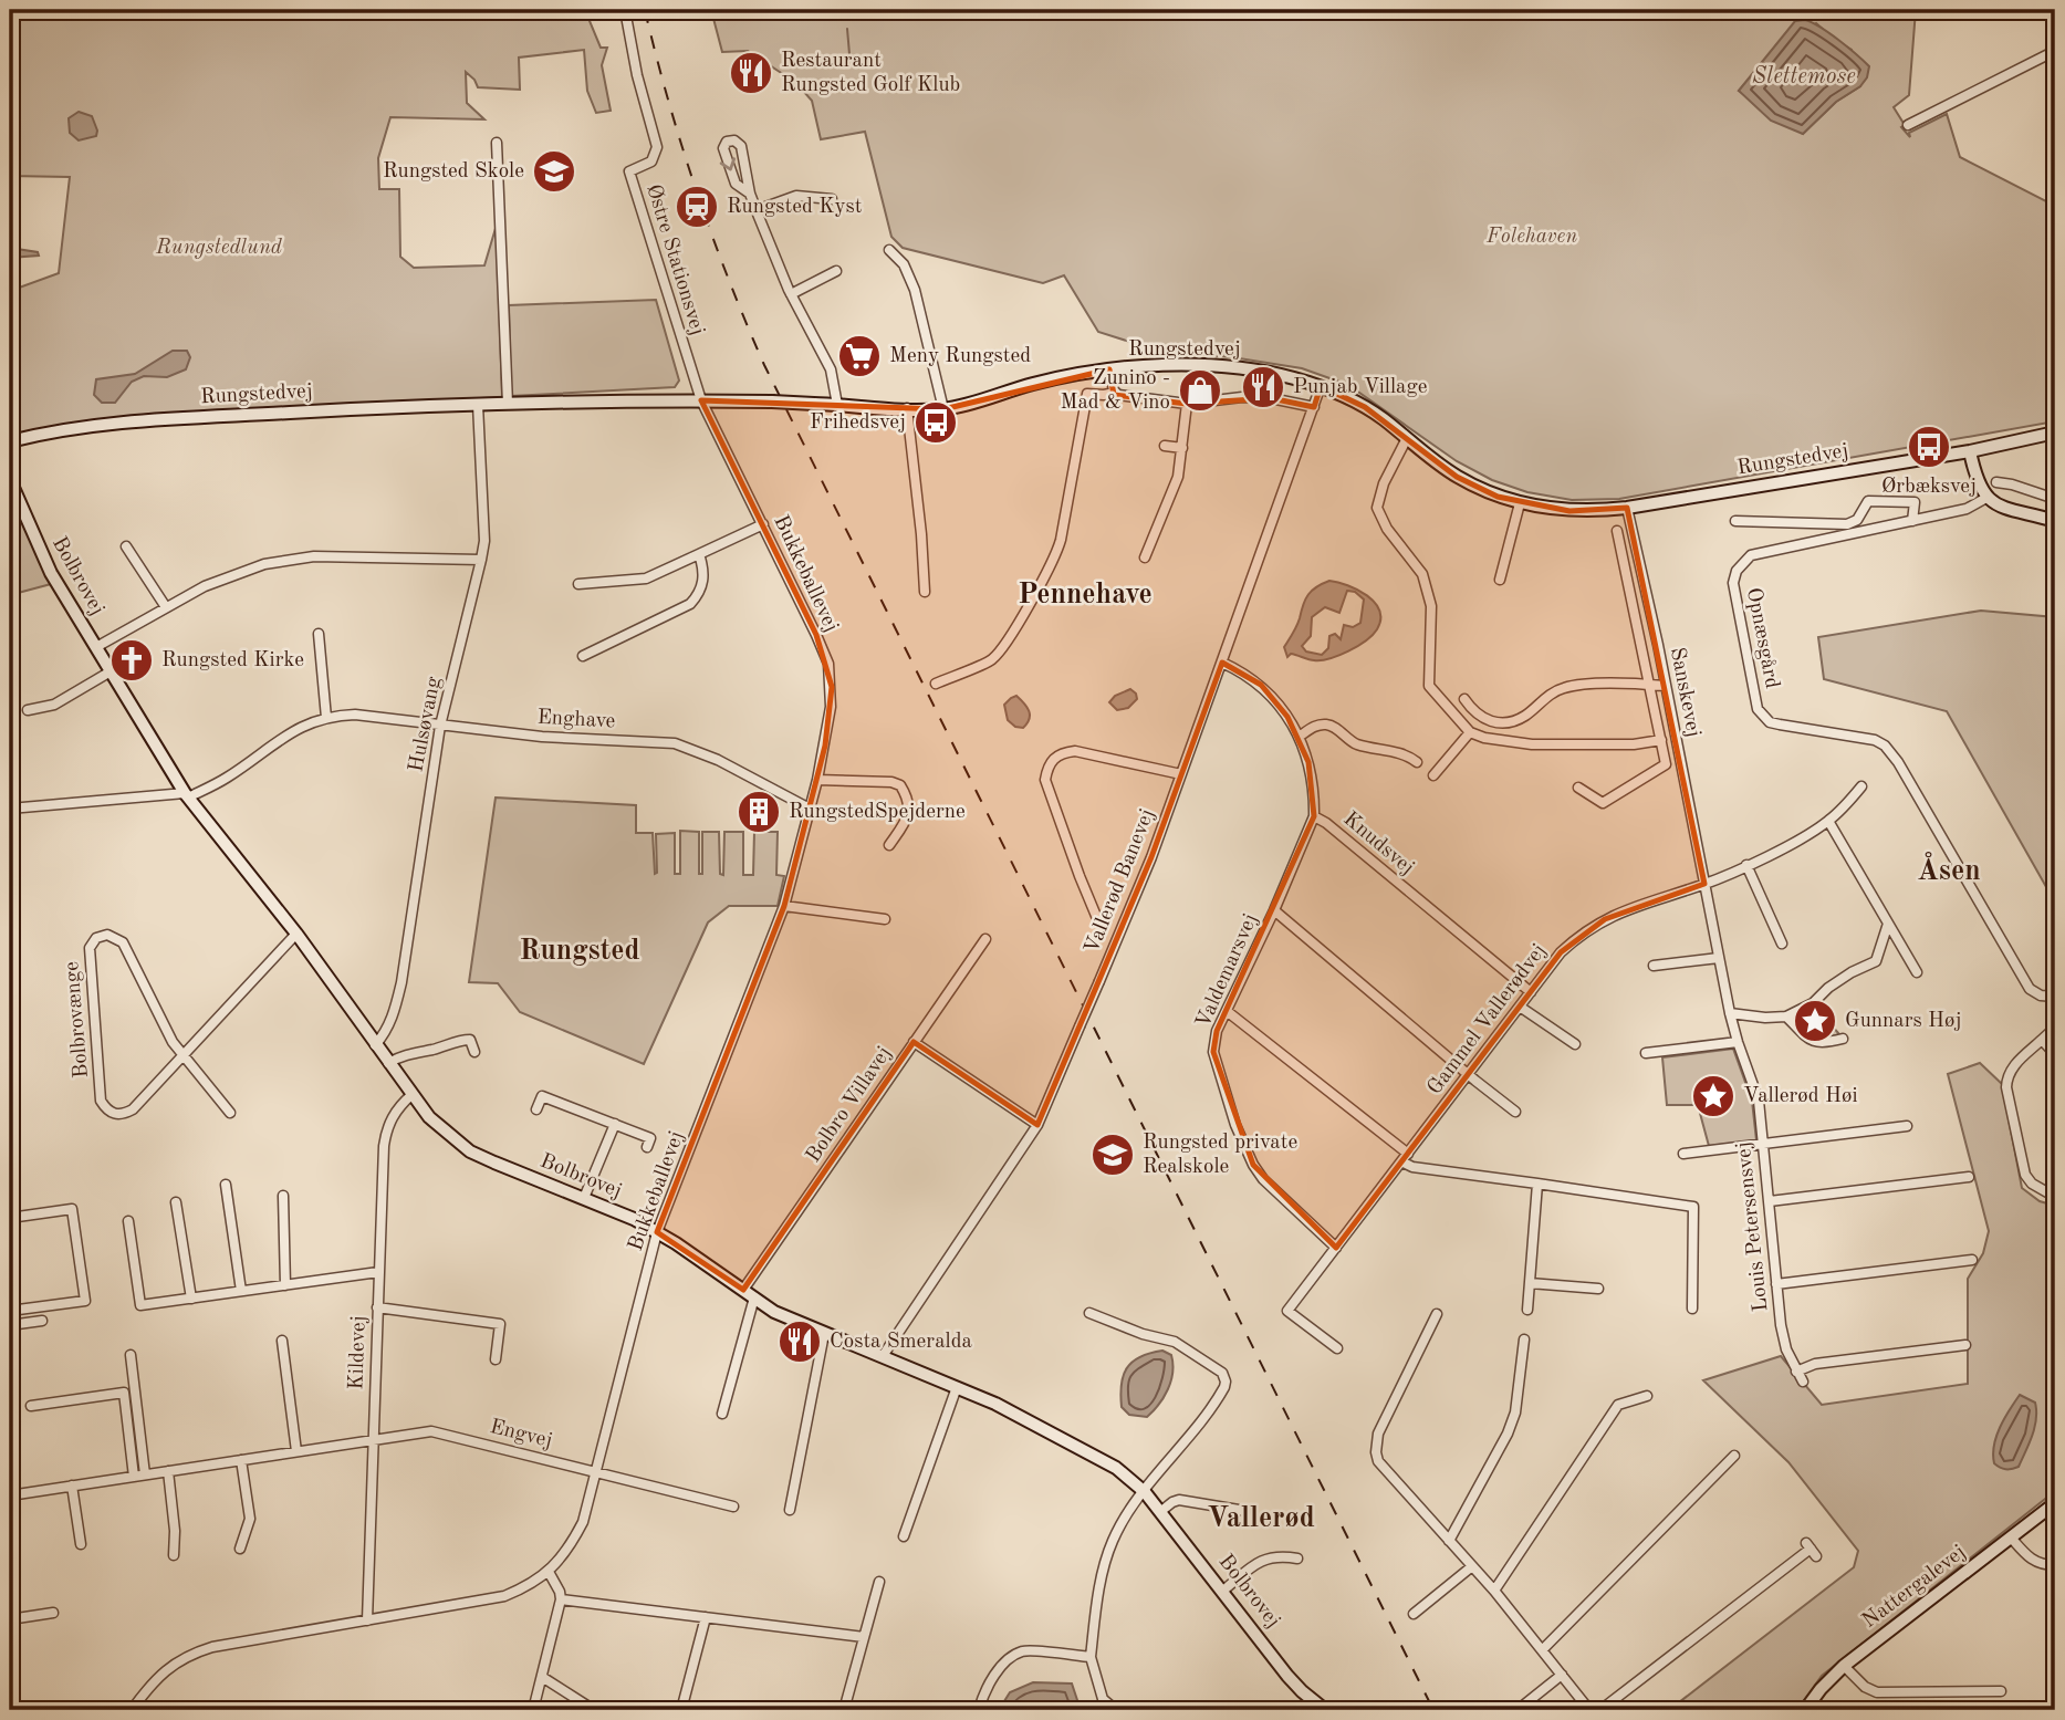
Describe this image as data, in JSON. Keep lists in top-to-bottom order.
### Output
{
  "streets": {
    "street": [
      "Østre Stationsvej",
      "Rungstedvej",
      "Bukkeballevej",
      "Bolbrovej",
      "Opnæsgård",
      "Sanskevej",
      "Enghave",
      "Hulsøvang",
      "Knudsvej",
      "Vallerød Banevej",
      "Valdemarsvej",
      "Bolbrovænge",
      "Gammel Vallerødvej",
      "Bolbro Villavej",
      "Louis Petersensvej",
      "Kildevej",
      "Engvej",
      "Nattergalevej"
    ]
  },
  "crossings": [
    ["Østre Stationsvej", "Rungstedvej"],
    ["Østre Stationsvej", "Bukkeballevej"],
    ["Rungstedvej", "Bukkeballevej"],
    ["Rungstedvej", "Sanskevej"],
    ["Rungstedvej", "Hulsøvang"],
    ["Rungstedvej", "Vallerød Banevej"],
    ["Bukkeballevej", "Bolbrovej"],
    ["Bukkeballevej", "Enghave"],
    ["Bukkeballevej", "Kildevej"],
    ["Bukkeballevej", "Engvej"],
    ["Bolbrovej", "Enghave"],
    ["Bolbrovej", "Hulsøvang"],
    ["Bolbrovej", "Vallerød Banevej"],
    ["Bolbrovej", "Bolbrovænge"],
    ["Bolbrovej", "Bolbro Villavej"],
    ["Bolbrovej", "Kildevej"],
    ["Sanskevej", "Gammel Vallerødvej"],
    ["Sanskevej", "Louis Petersensvej"],
    ["Enghave", "Hulsøvang"],
    ["Knudsvej", "Vallerød Banevej"],
    ["Knudsvej", "Valdemarsvej"],
    ["Knudsvej", "Gammel Vallerødvej"],
    ["Valdemarsvej", "Gammel Vallerødvej"],
    ["Gammel Vallerødvej", "Louis Petersensvej"],
    ["Kildevej", "Engvej"]
  ],
  "districts": [
    "Pennehave",
    "Åsen",
    "Rungsted",
    "Vallerød"
  ],
  "water": ["Slettemose"],
  "parks": ["Folehaven", "Rungstedlund"],
  "places": {
    "restaurant": ["Restaurant Rungsted Golf Klub", "Punjab Village", "Costa Smeralda"],
    "school or university": ["Rungsted Skole", "Rungsted private Realskole"],
    "station": ["Rungsted Kyst"],
    "supermarket": ["Meny Rungsted"],
    "shop": ["Zunino - Mad & Vino"],
    "bus stop": ["Frihedsvej", "Ørbæksvej"],
    "church": ["Rungsted Kirke"],
    "building": ["RungstedSpejderne"],
    "place": ["Gunnars Høj", "Vallerød Høi"]
  }
}
